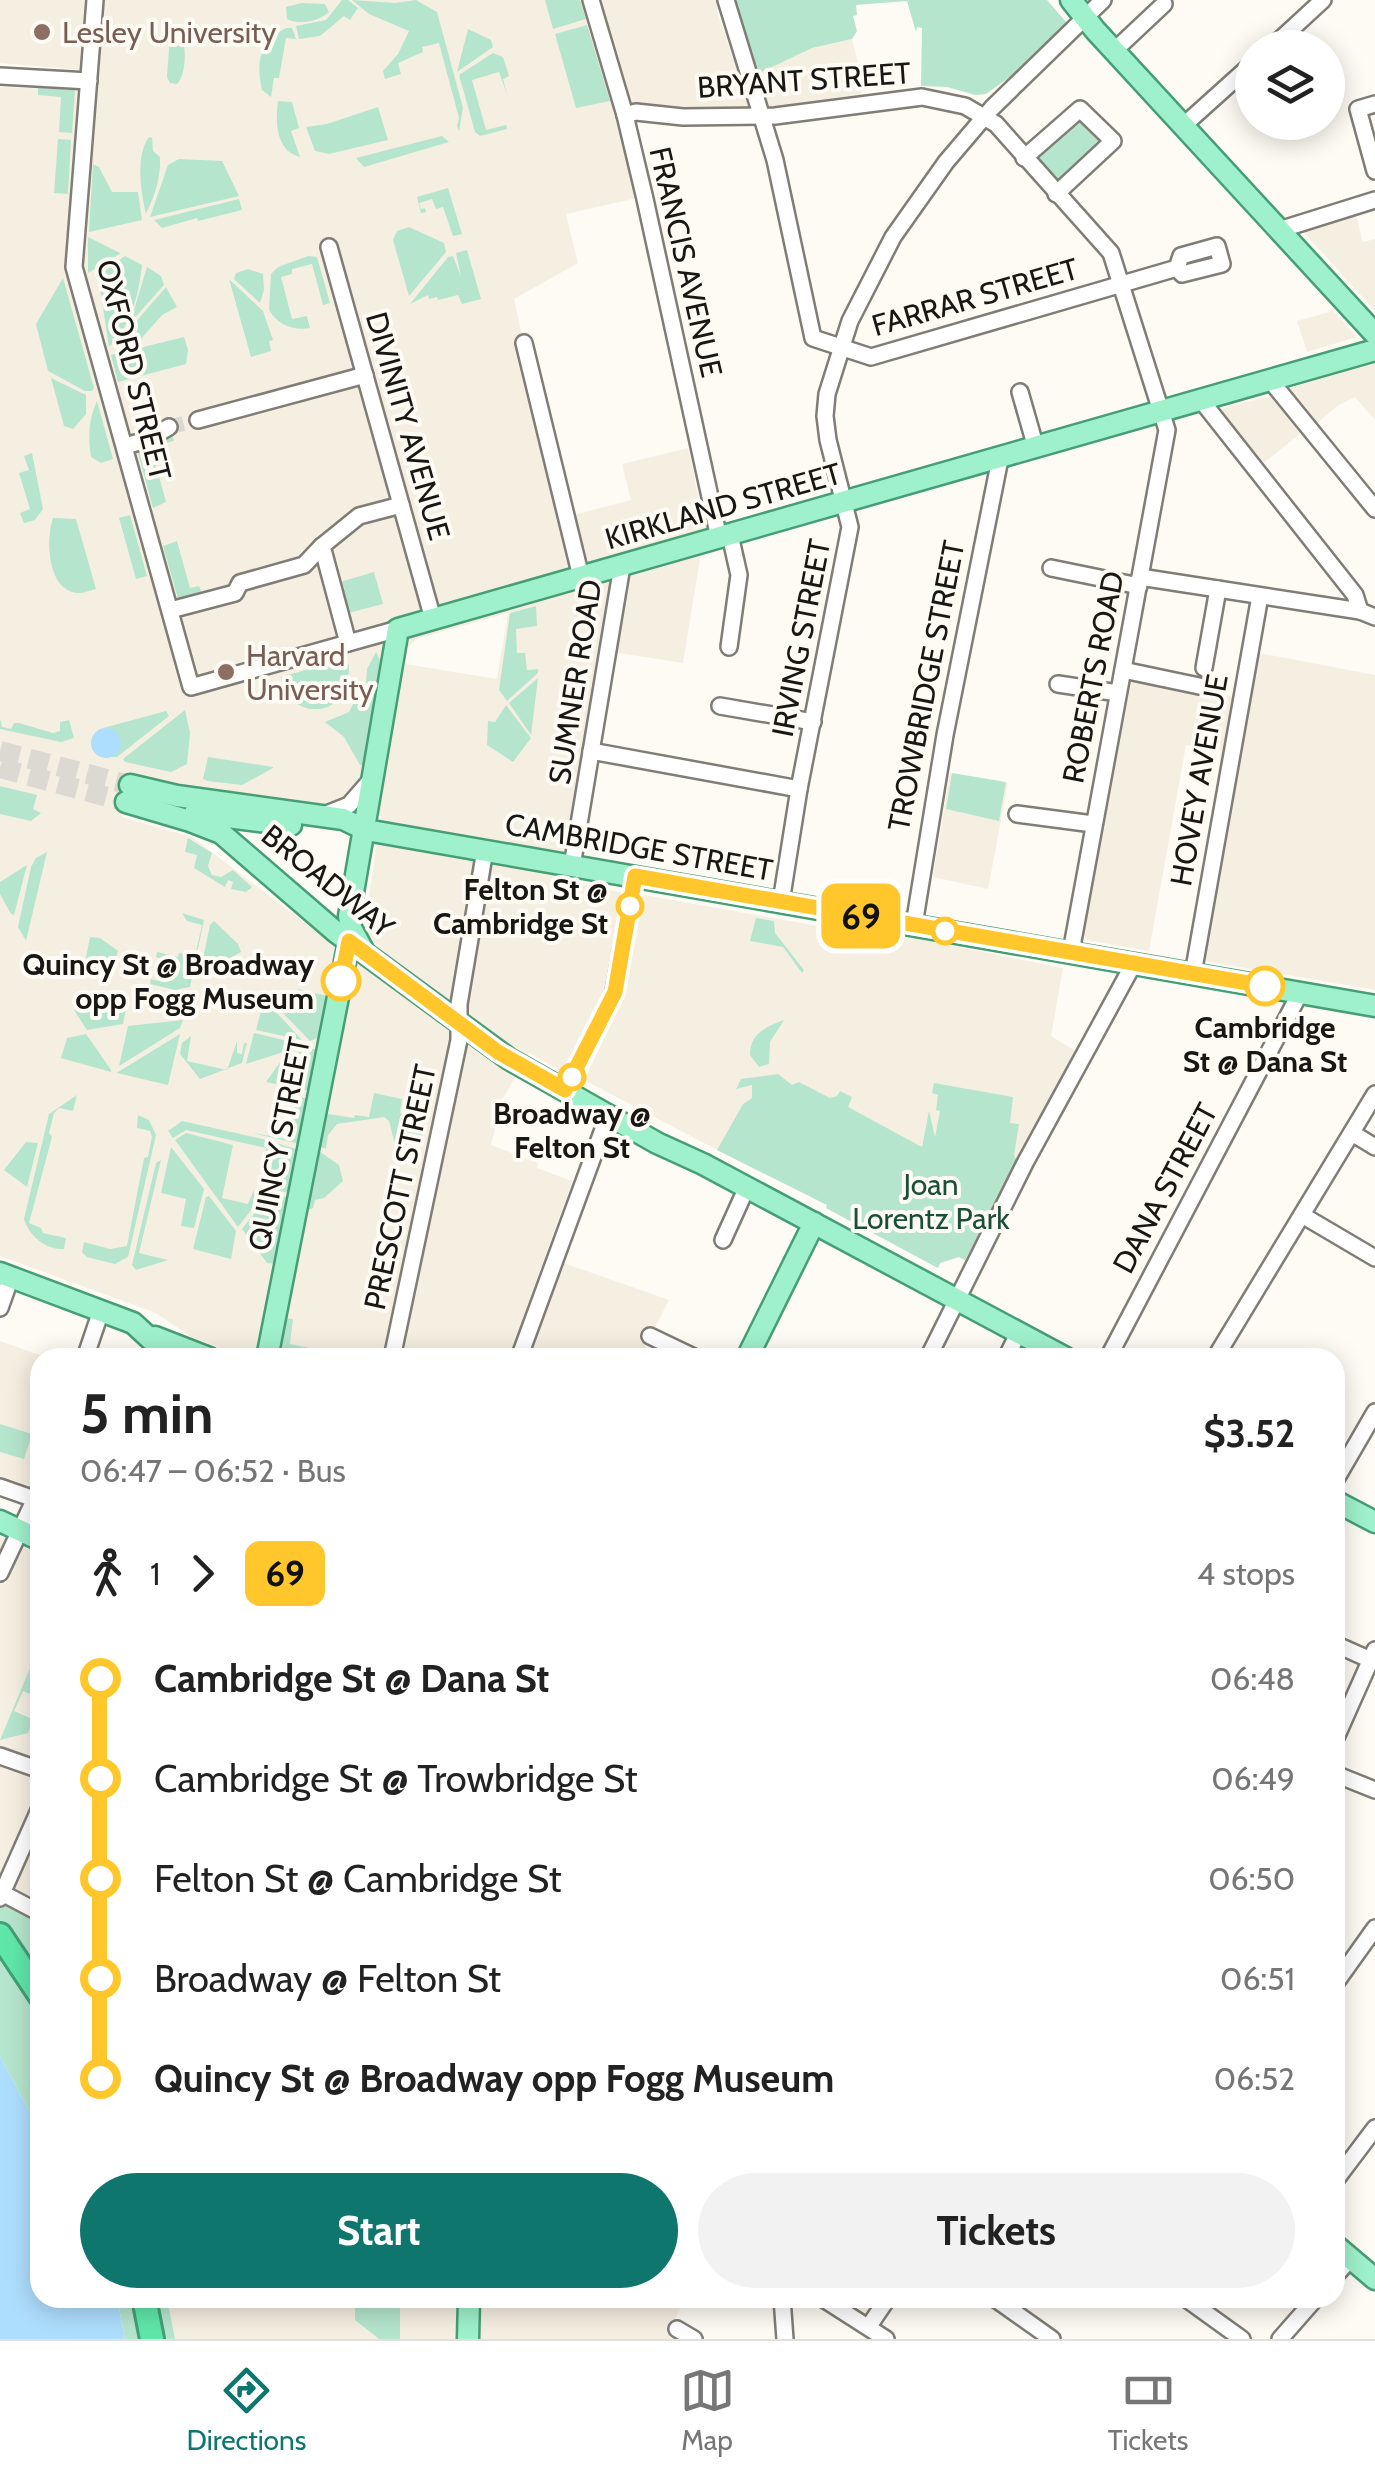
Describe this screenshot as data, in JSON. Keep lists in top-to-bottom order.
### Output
{
  "streets": {
    "main road": [
      "KIRKLAND STREET",
      "CAMBRIDGE STREET",
      "BROADWAY",
      "QUINCY STREET"
    ],
    "street": [
      "BRYANT STREET",
      "FRANCIS AVENUE",
      "FARRAR STREET",
      "OXFORD STREET",
      "DIVINITY AVENUE",
      "IRVING STREET",
      "ROBERTS ROAD",
      "SUMNER ROAD",
      "TROWBRIDGE STREET",
      "HOVEY AVENUE",
      "PRESCOTT STREET",
      "DANA STREET"
    ]
  },
  "crossings": [
    ["BRYANT STREET", "FRANCIS AVENUE"],
    ["BRYANT STREET", "IRVING STREET"],
    ["BRYANT STREET", "ROBERTS ROAD"],
    ["FRANCIS AVENUE", "KIRKLAND STREET"],
    ["FARRAR STREET", "IRVING STREET"],
    ["FARRAR STREET", "ROBERTS ROAD"],
    ["OXFORD STREET", "KIRKLAND STREET"],
    ["DIVINITY AVENUE", "KIRKLAND STREET"],
    ["KIRKLAND STREET", "IRVING STREET"],
    ["KIRKLAND STREET", "ROBERTS ROAD"],
    ["KIRKLAND STREET", "SUMNER ROAD"],
    ["KIRKLAND STREET", "TROWBRIDGE STREET"],
    ["KIRKLAND STREET", "QUINCY STREET"],
    ["IRVING STREET", "ROBERTS ROAD"],
    ["IRVING STREET", "CAMBRIDGE STREET"],
    ["ROBERTS ROAD", "CAMBRIDGE STREET"],
    ["SUMNER ROAD", "CAMBRIDGE STREET"],
    ["TROWBRIDGE STREET", "CAMBRIDGE STREET"],
    ["HOVEY AVENUE", "CAMBRIDGE STREET"],
    ["CAMBRIDGE STREET", "BROADWAY"],
    ["CAMBRIDGE STREET", "QUINCY STREET"],
    ["CAMBRIDGE STREET", "PRESCOTT STREET"],
    ["CAMBRIDGE STREET", "DANA STREET"],
    ["BROADWAY", "QUINCY STREET"],
    ["BROADWAY", "PRESCOTT STREET"]
  ],
  "parks": ["Joan Lorentz Park"],
  "places": [
    "Lesley University",
    "Harvard University",
    "Felton St @ Cambridge St",
    "Quincy St @ Broadway opp Fogg Museum",
    "Cambridge St @ Dana St",
    "Broadway @ Felton St"
  ],
  "lines": ["bus line 69"],
  "page": {
    "on_map": "69",
    "heading": ["5 min", "06:47 – 06:52 · Bus", "$3.52"],
    "legs": ["1", "69", "4 stops"],
    "list": [
      {
        "name": "Cambridge St @ Dana St",
        "value": "06:48"
      },
      {
        "name": "Cambridge St @ Trowbridge St",
        "value": "06:49"
      },
      {
        "name": "Felton St @ Cambridge St",
        "value": "06:50"
      },
      {
        "name": "Broadway @ Felton St",
        "value": "06:51"
      },
      {
        "name": "Quincy St @ Broadway opp Fogg Museum",
        "value": "06:52"
      }
    ],
    "buttons": ["Start", "Tickets"],
    "tabs": ["Directions", "Map", "Tickets"]
  }
}
